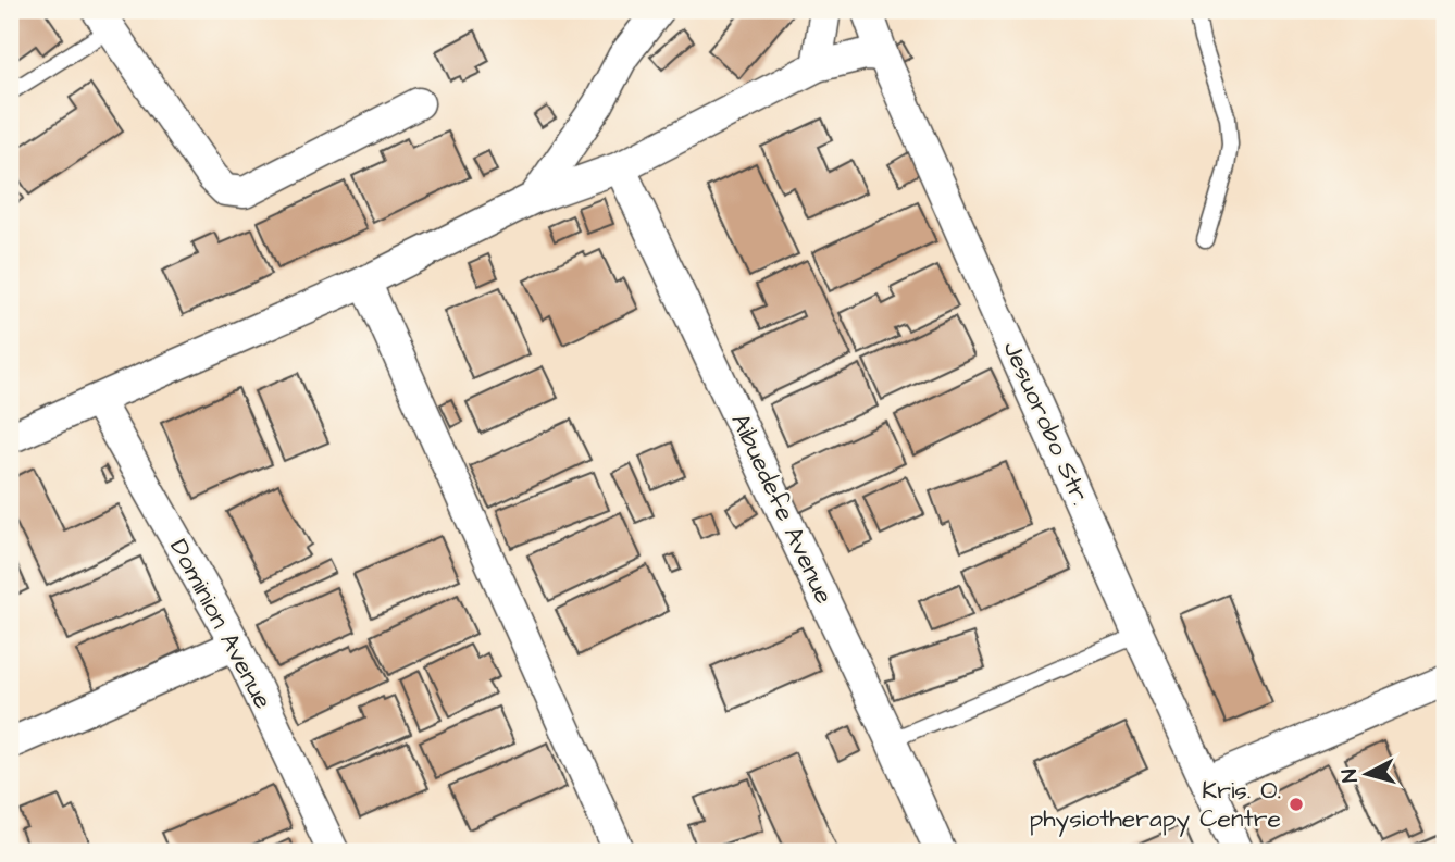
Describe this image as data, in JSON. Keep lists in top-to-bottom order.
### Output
{
  "streets": {
    "street": ["Jesuorobo Str.", "Aibuedefe Avenue", "Dominion Avenue"]
  },
  "places": ["Kris. O. physiotherapy Centre"],
  "north": "left"
}
